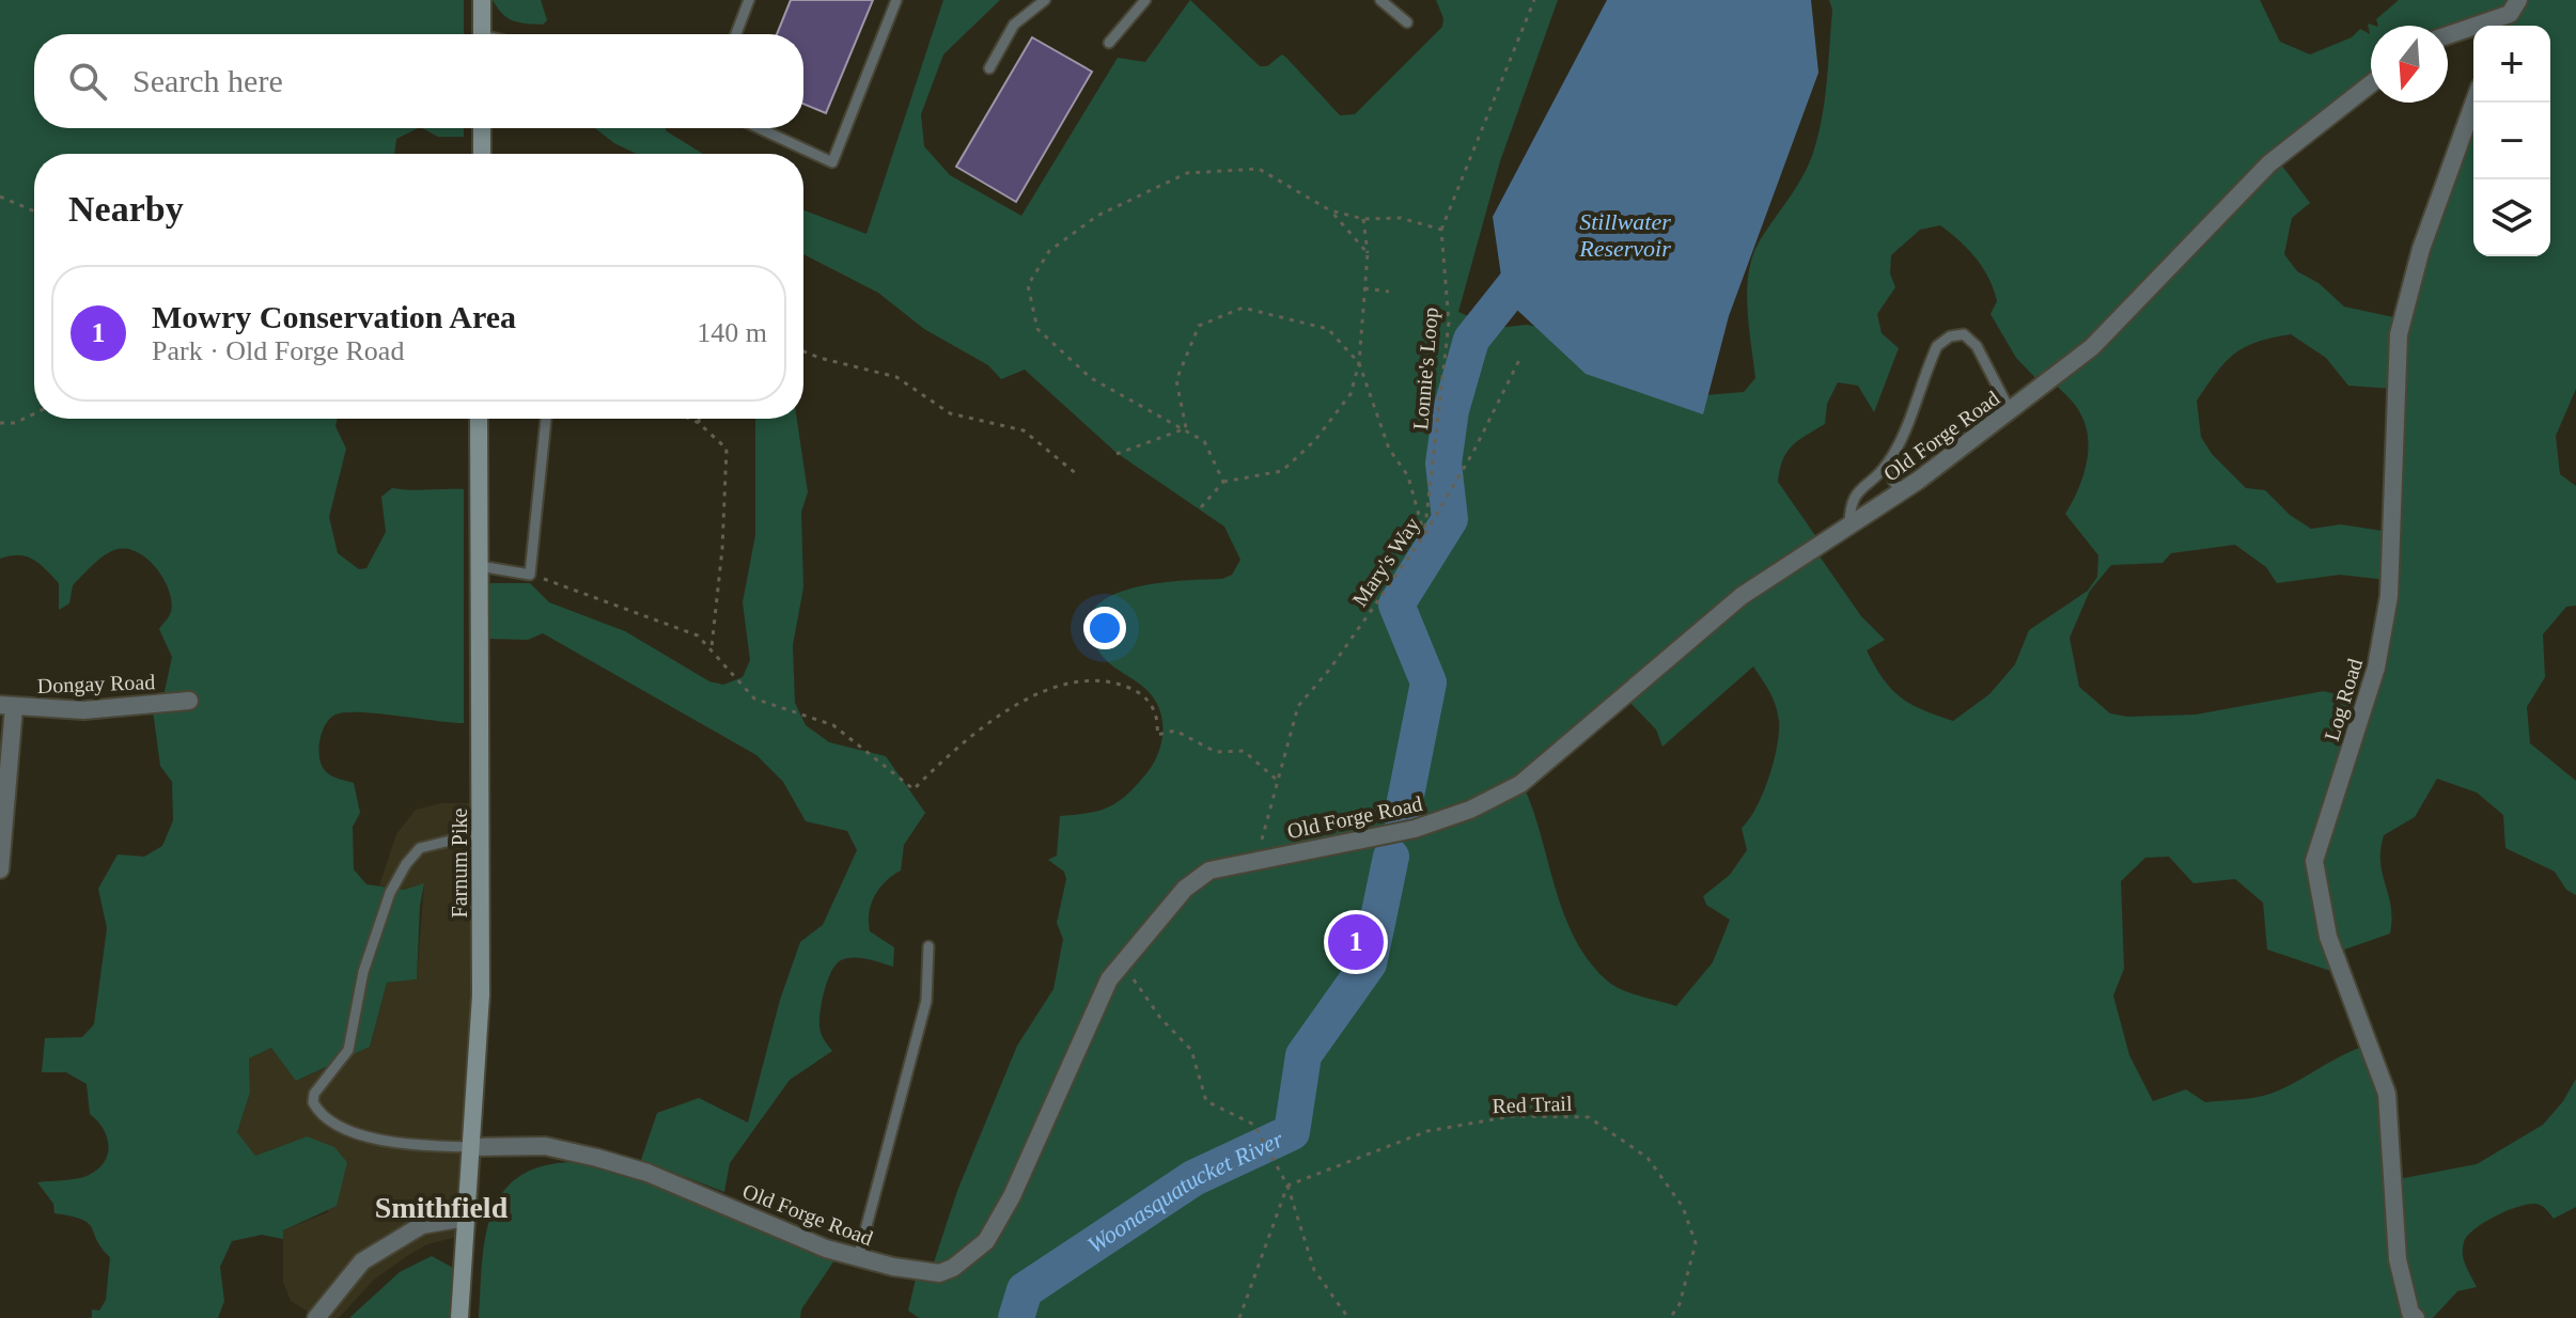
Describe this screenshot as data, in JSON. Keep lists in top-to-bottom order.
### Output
{
  "streets": {
    "main road": ["Farnum Pike"],
    "street": ["Old Forge Road", "Dongay Road", "Log Road"],
    "path": ["Lonnie's Loop", "Mary's Way", "Red Trail"]
  },
  "crossings": [
    ["Lonnie's Loop", "Mary's Way"],
    ["Old Forge Road", "Mary's Way"],
    ["Old Forge Road", "Farnum Pike"]
  ],
  "districts": ["Smithfield"],
  "water": ["Stillwater Reservoir", "Woonasquatucket River"],
  "north": "bottom",
  "page": {
    "map_buttons": ["+", "−"],
    "search": "Search here",
    "heading": "Nearby",
    "list": [
      {
        "mark": "1",
        "name": "Mowry Conservation Area",
        "note": "Park · Old Forge Road",
        "value": "140 m"
      }
    ],
    "pins": "1"
  }
}
